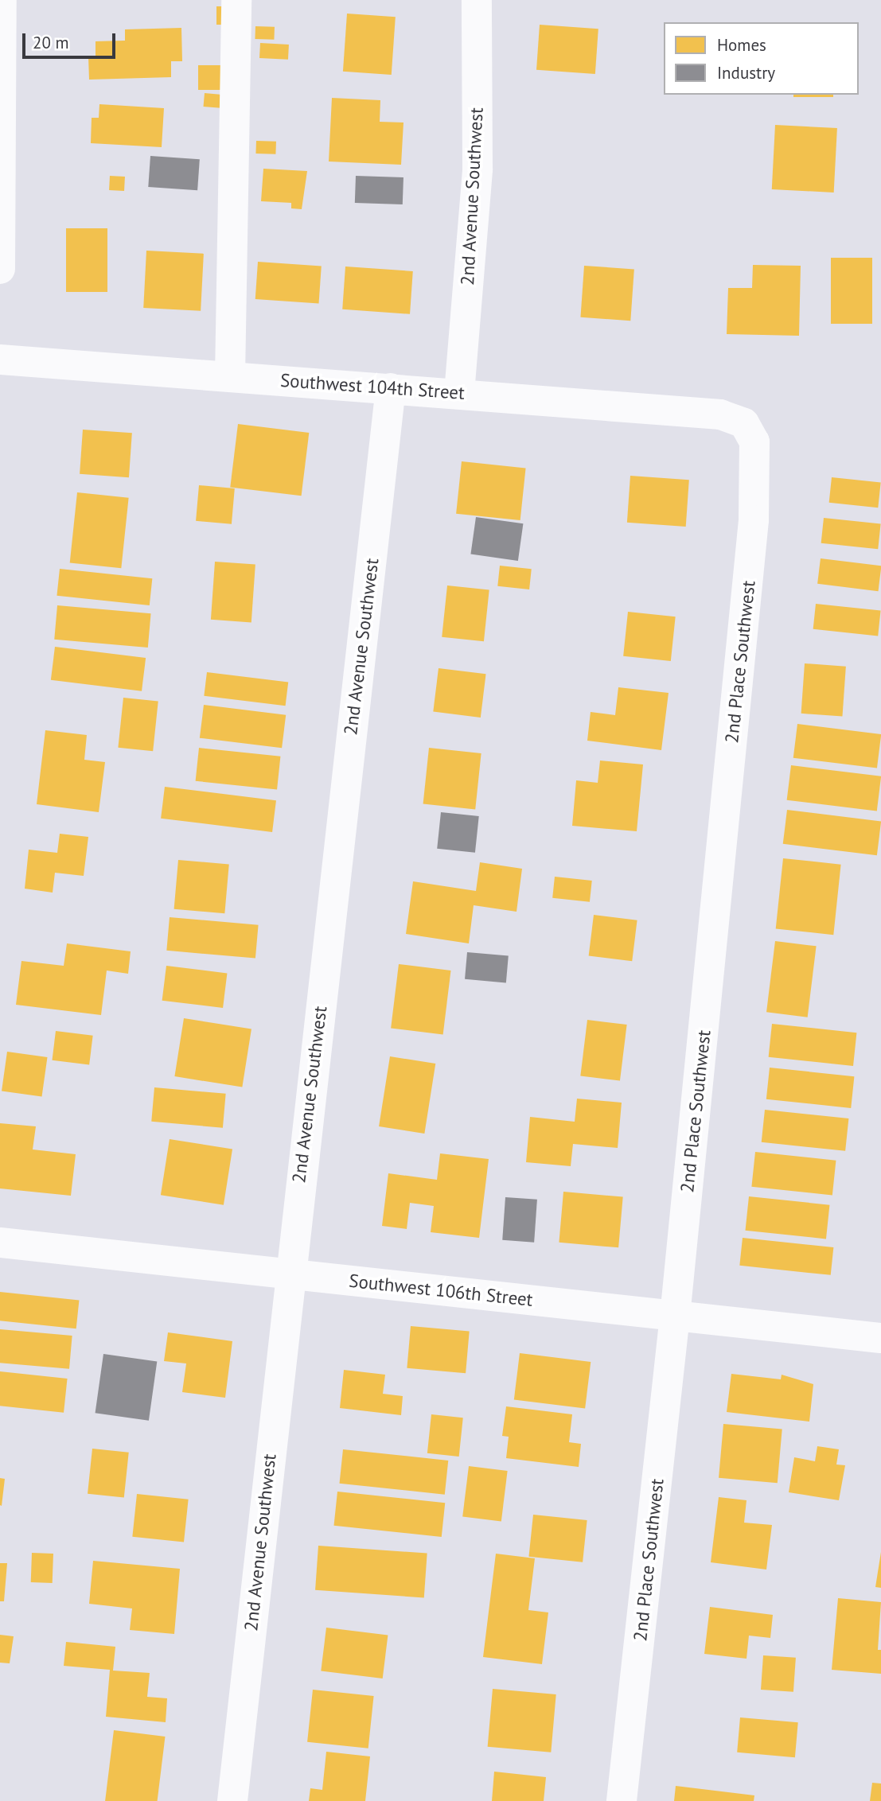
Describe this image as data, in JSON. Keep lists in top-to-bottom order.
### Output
{
  "streets": {
    "street": [
      "2nd Avenue Southwest",
      "Southwest 104th Street",
      "2nd Place Southwest",
      "Southwest 106th Street"
    ]
  },
  "crossings": [
    ["2nd Avenue Southwest", "Southwest 104th Street"],
    ["2nd Avenue Southwest", "Southwest 106th Street"],
    ["Southwest 104th Street", "2nd Place Southwest"],
    ["2nd Place Southwest", "Southwest 106th Street"]
  ],
  "legend": ["Homes", "Industry"],
  "scale_bar": "20 m"
}
